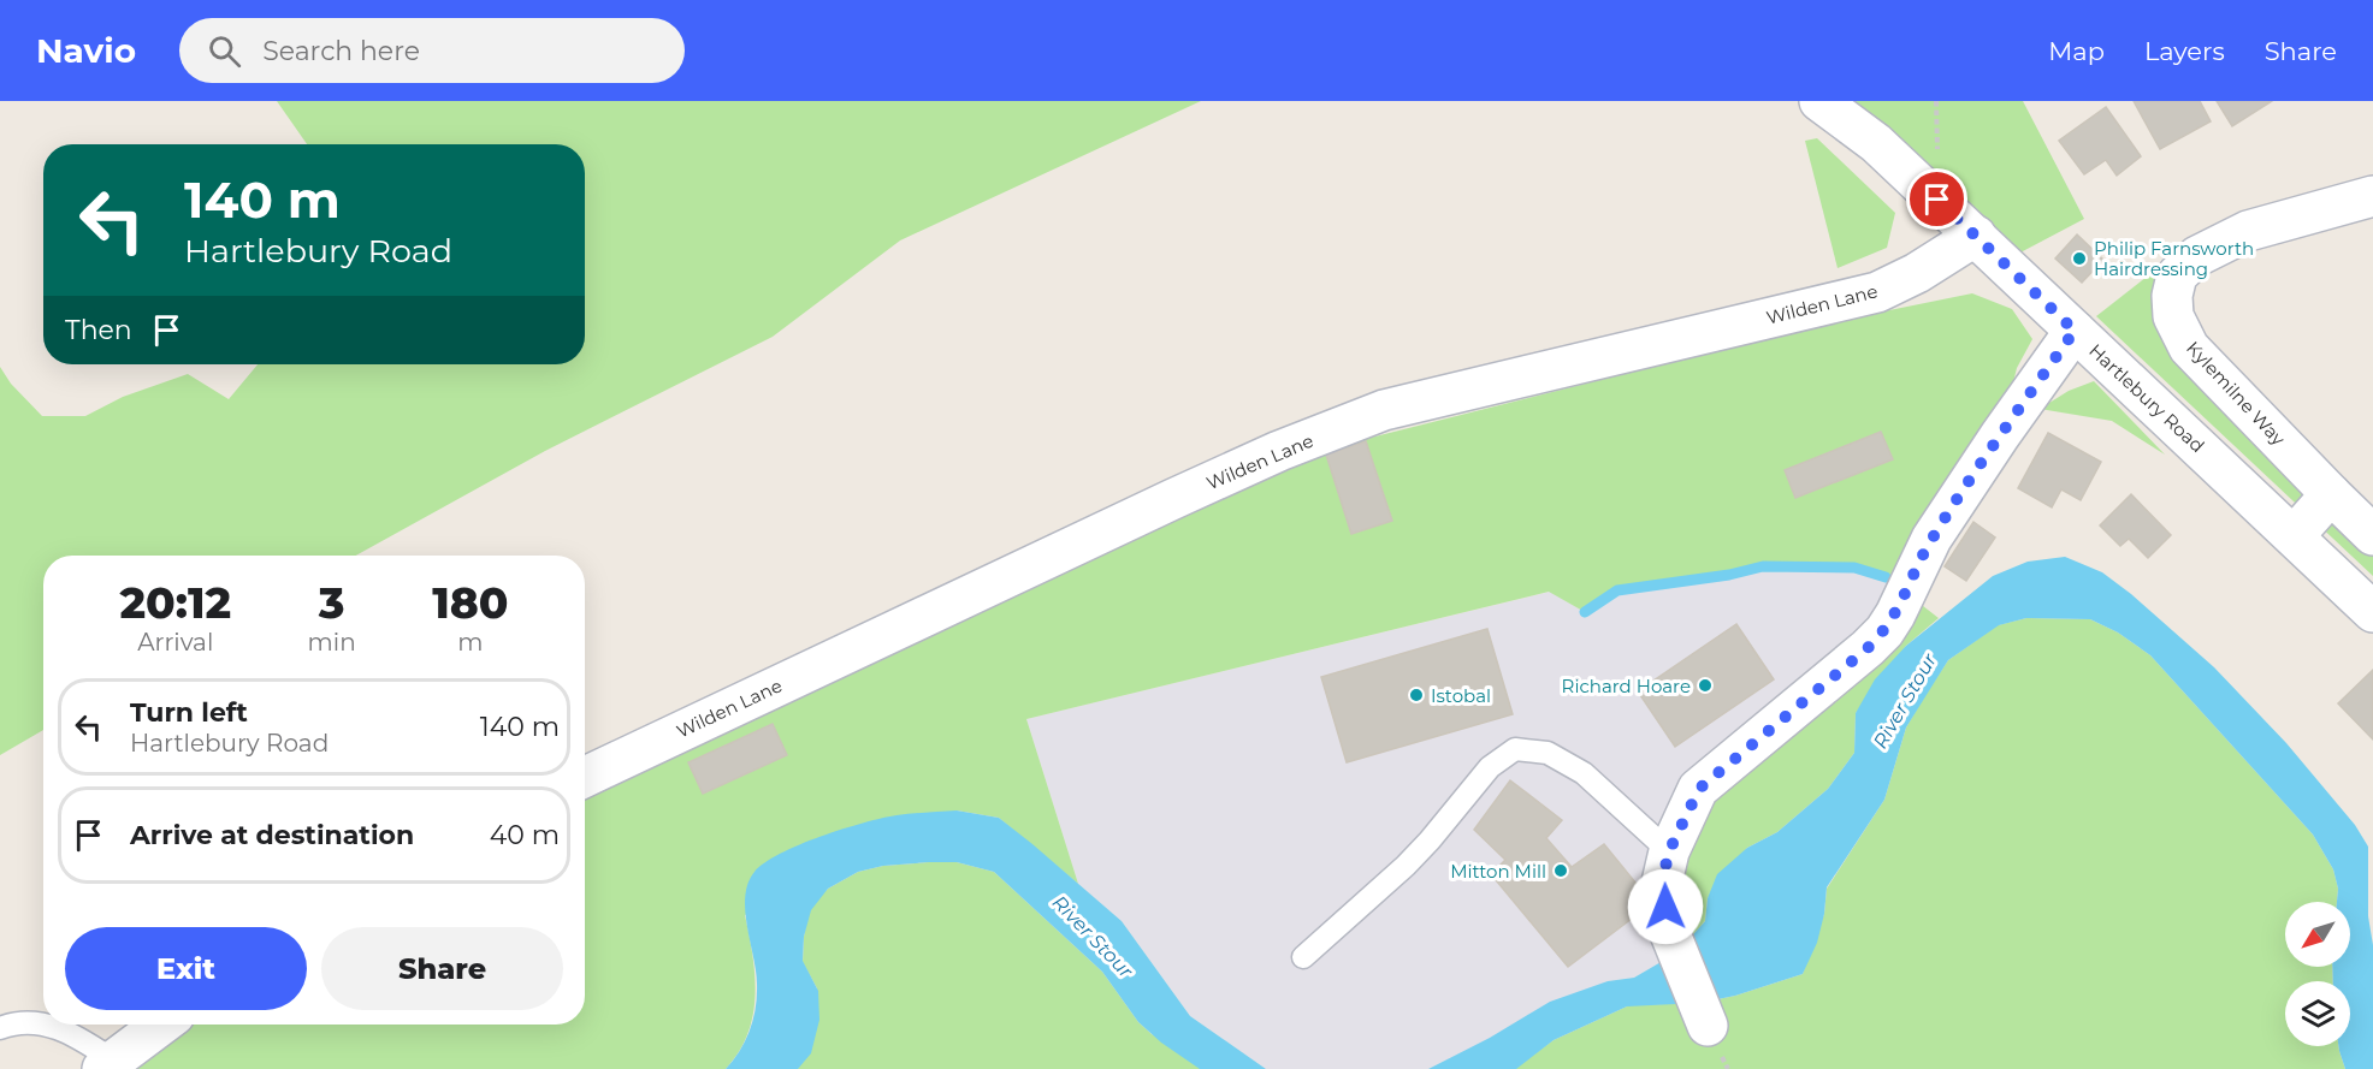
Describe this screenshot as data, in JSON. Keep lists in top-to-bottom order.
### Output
{
  "streets": {
    "street": ["Wilden Lane", "Kylemilne Way", "Hartlebury Road"]
  },
  "crossings": [
    ["Wilden Lane", "Hartlebury Road"]
  ],
  "water": ["River Stour"],
  "places": [
    "Philip Farnsworth Hairdressing",
    "Richard Hoare",
    "Istobal",
    "Mitton Mill"
  ],
  "north": "bottom left",
  "page": {
    "header": "Navio",
    "search": "Search here",
    "nav": ["Map", "Layers", "Share"],
    "turn": ["140 m", "Hartlebury Road"],
    "then": "Then",
    "eta": [
      "20:12",
      "Arrival",
      "3",
      "min",
      "180",
      "m"
    ],
    "list": [
      {
        "name": "Turn left",
        "note": "Hartlebury Road",
        "value": "140 m"
      },
      {
        "name": "Arrive at destination",
        "value": "40 m"
      }
    ],
    "buttons": ["Exit", "Share"]
  }
}
